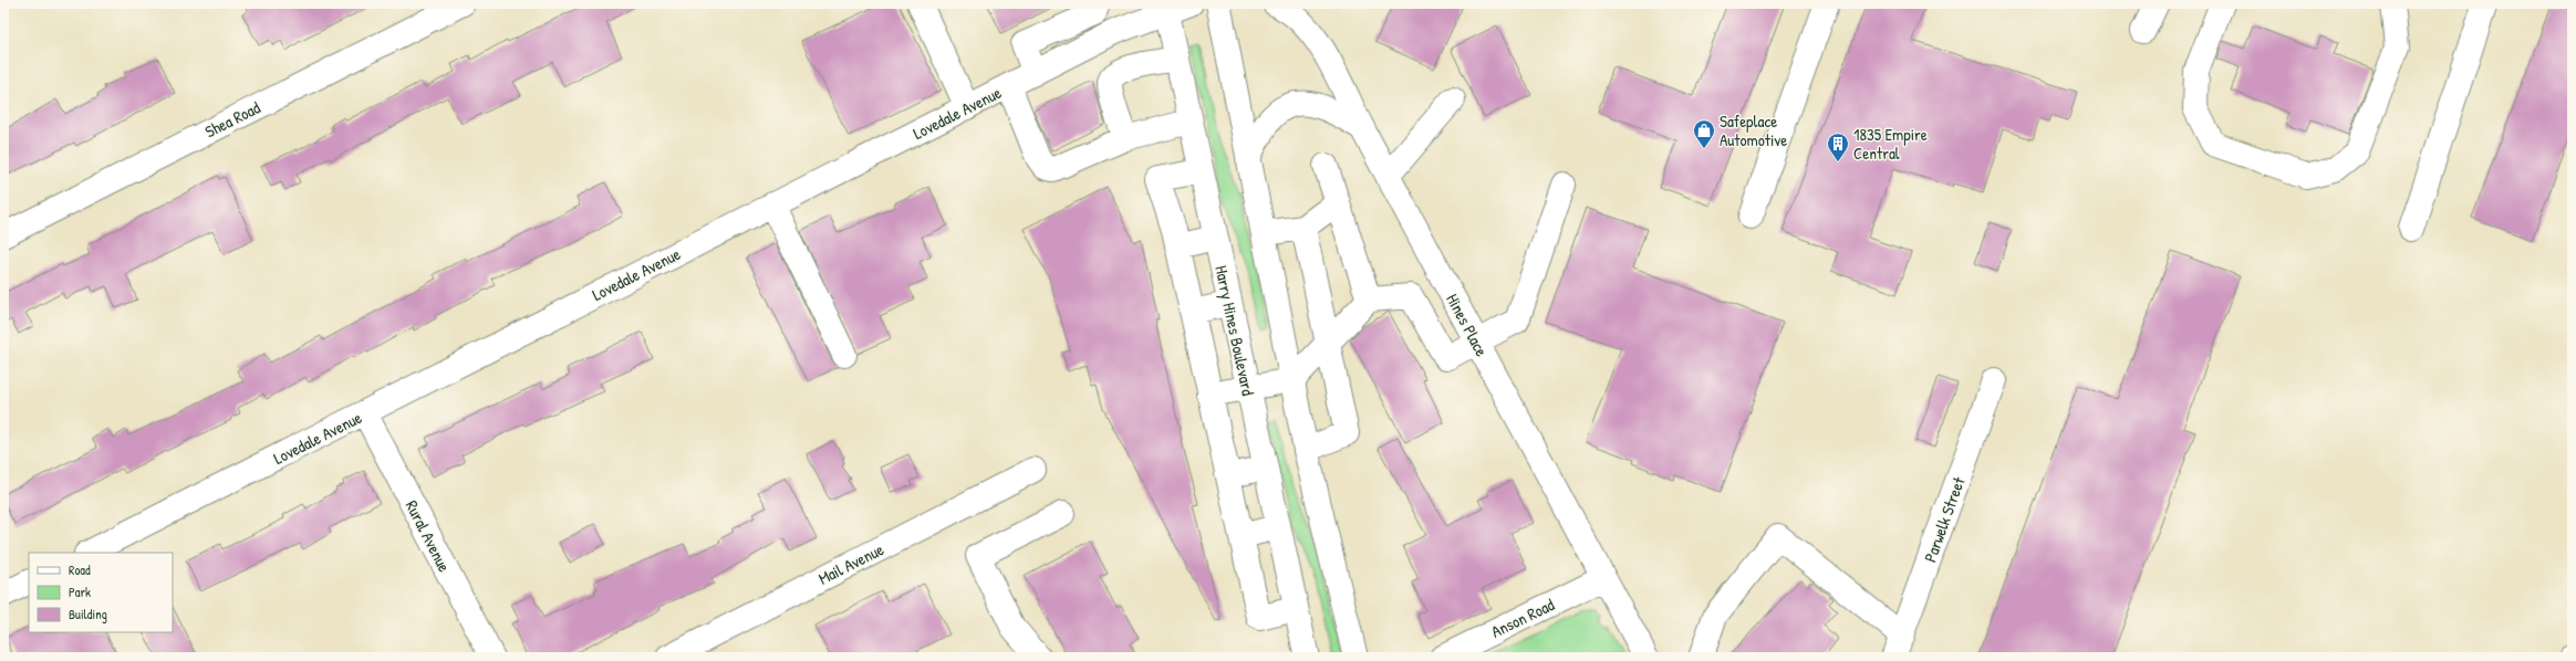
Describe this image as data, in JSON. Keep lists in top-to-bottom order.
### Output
{
  "streets": {
    "street": [
      "Lovedale Avenue",
      "Shea Road",
      "Hines Place",
      "Harry Hines Boulevard",
      "Parwelk Street",
      "Rural Avenue",
      "Mail Avenue",
      "Anson Road"
    ]
  },
  "crossings": [
    ["Lovedale Avenue", "Harry Hines Boulevard"],
    ["Lovedale Avenue", "Rural Avenue"],
    ["Hines Place", "Anson Road"]
  ],
  "places": {
    "shop": ["Safeplace Automotive"],
    "building": ["1835 Empire Central"]
  },
  "legend": ["Road", "Park", "Building"]
}
